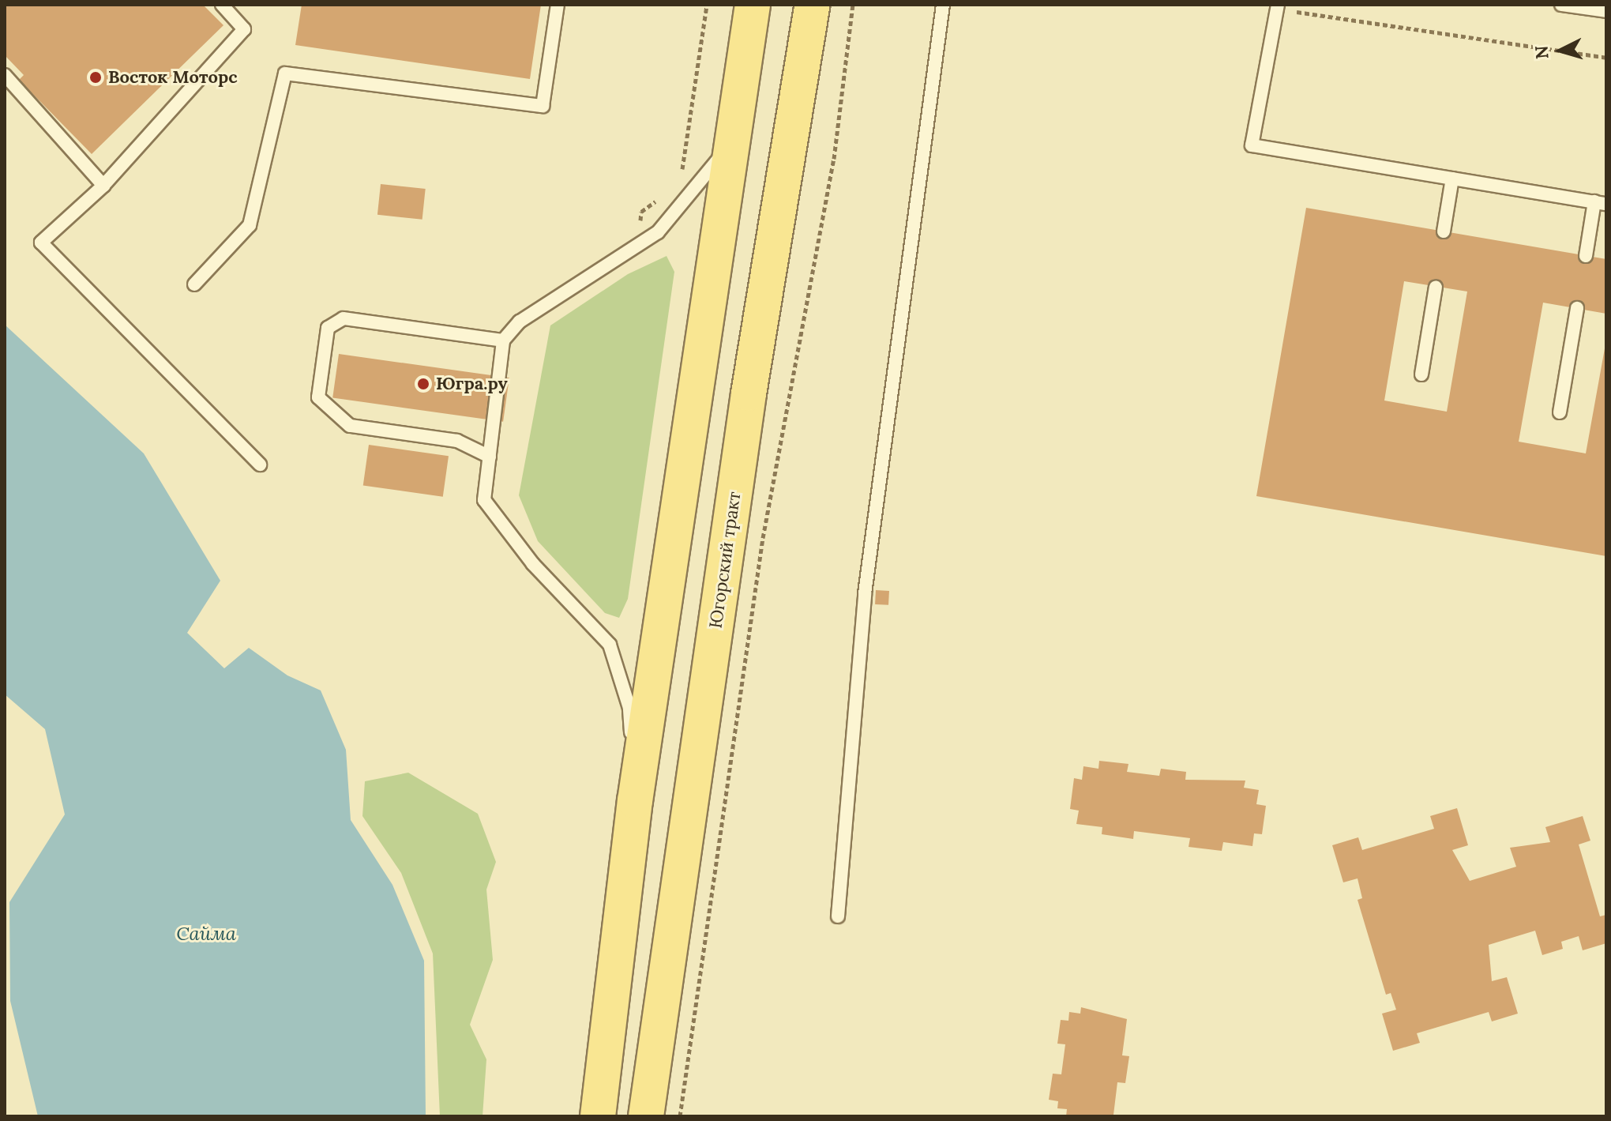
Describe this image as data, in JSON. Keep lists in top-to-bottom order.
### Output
{
  "streets": {
    "main road": ["Югорский тракт"]
  },
  "water": ["Сайма"],
  "places": ["Восток Моторс", "Югра.ру"],
  "north": "left"
}
